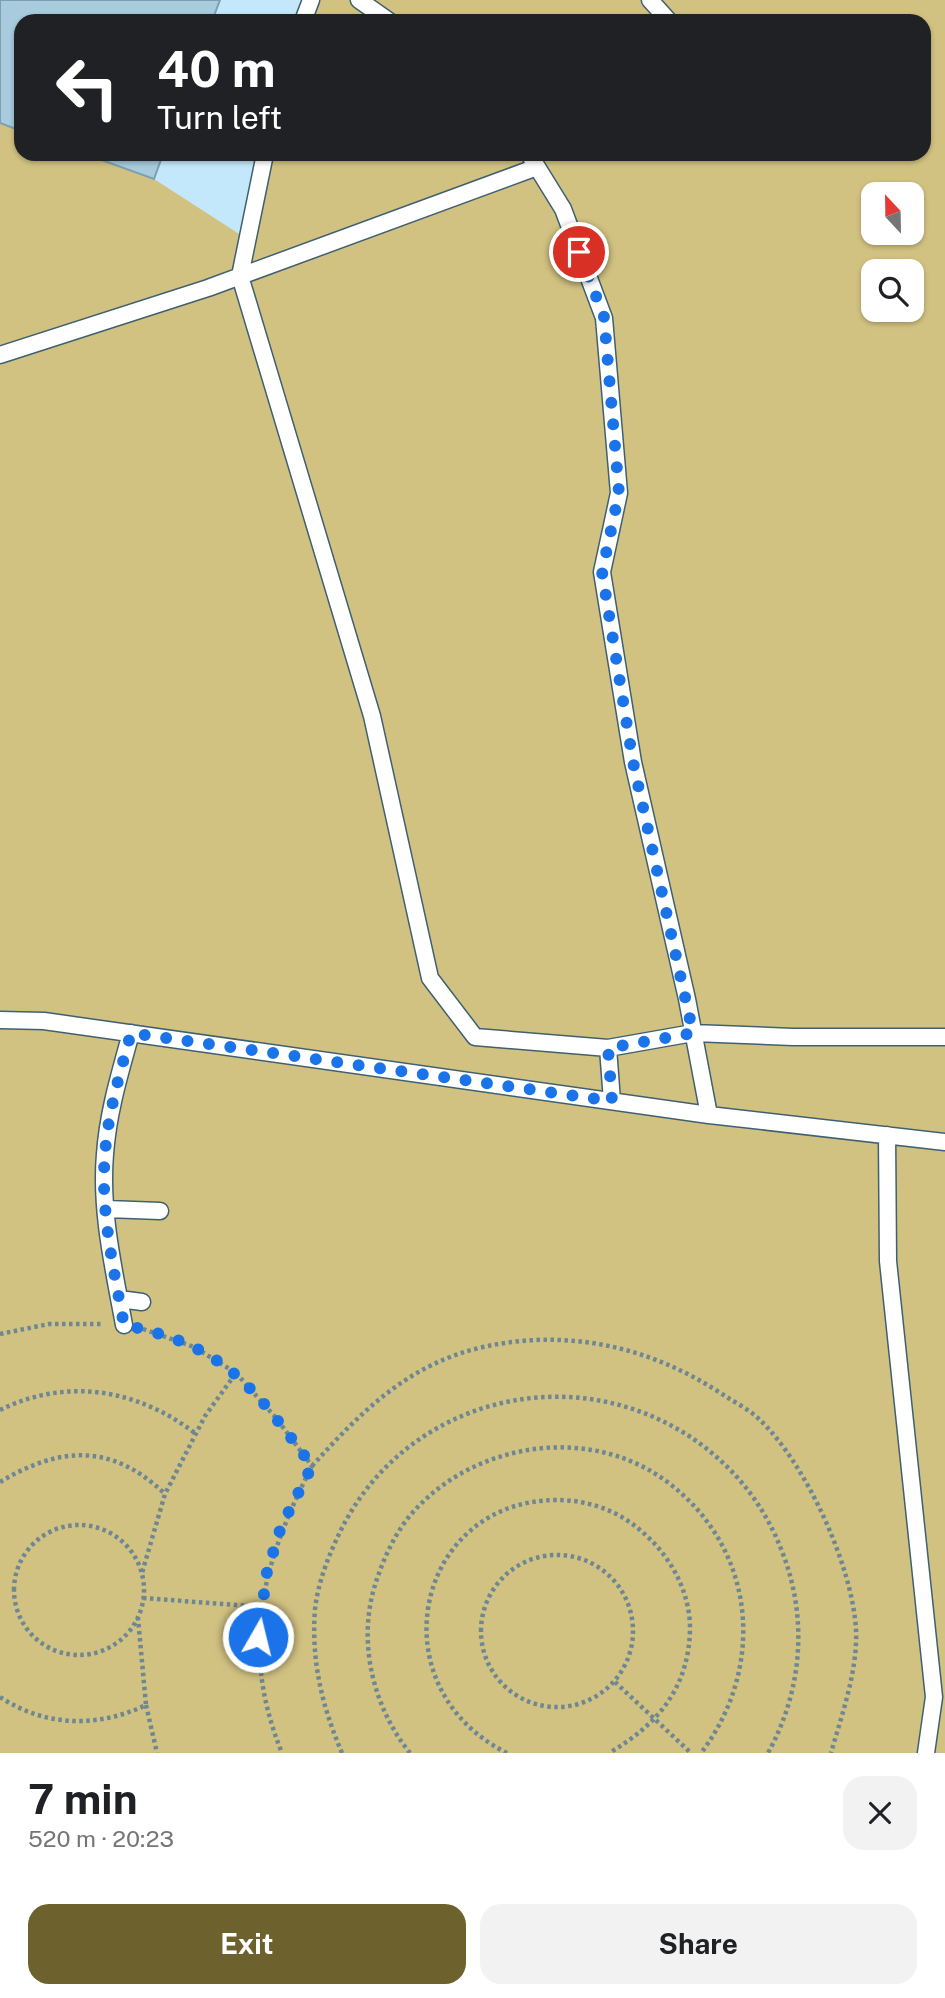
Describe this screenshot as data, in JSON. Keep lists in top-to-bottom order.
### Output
{
  "north": "top",
  "page": {
    "turn": ["40 m", "Turn left"],
    "heading": ["7 min", "520 m · 20:23"],
    "buttons": ["Exit", "Share"]
  }
}
